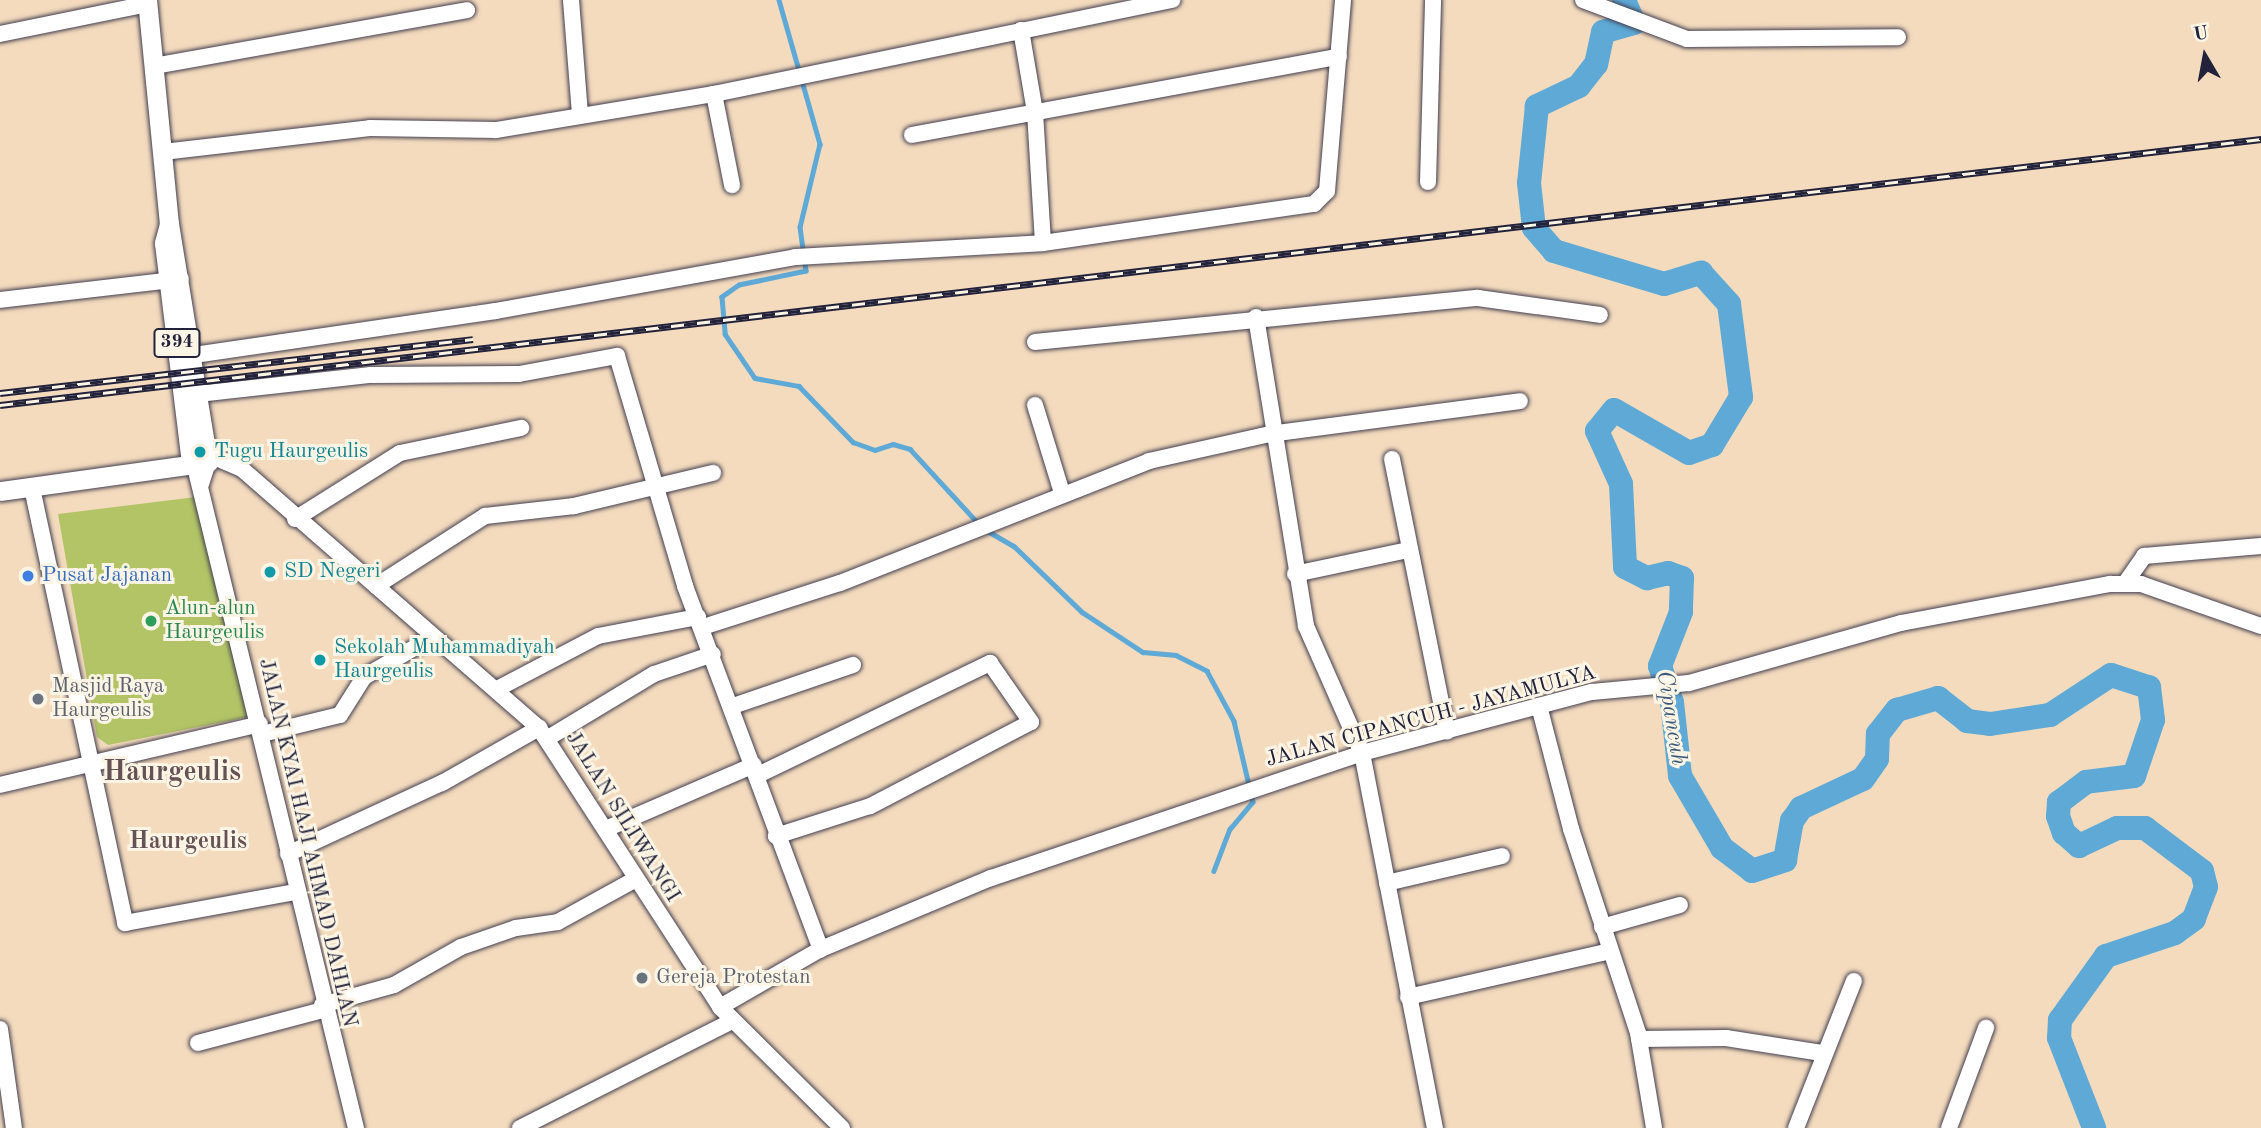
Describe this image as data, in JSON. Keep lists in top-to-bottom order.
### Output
{
  "streets": {
    "main road": ["394"],
    "street": ["JALAN CIPANCUH - JAYAMULYA", "JALAN SILIWANGI", "JALAN KYAI HAJI AHMAD DAHLAN"]
  },
  "crossings": [
    ["394", "JALAN SILIWANGI"],
    ["394", "JALAN KYAI HAJI AHMAD DAHLAN"],
    ["JALAN CIPANCUH - JAYAMULYA", "JALAN SILIWANGI"],
    ["JALAN SILIWANGI", "JALAN KYAI HAJI AHMAD DAHLAN"]
  ],
  "districts": ["Haurgeulis", "Haurgeulis"],
  "water": ["Cipancuh"],
  "places": [
    "Tugu Haurgeulis",
    "SD Negeri",
    "Pusat Jajanan",
    "Alun-alun Haurgeulis",
    "Sekolah Muhammadiyah Haurgeulis",
    "Masjid Raya Haurgeulis",
    "Gereja Protestan"
  ],
  "north": "top"
}
